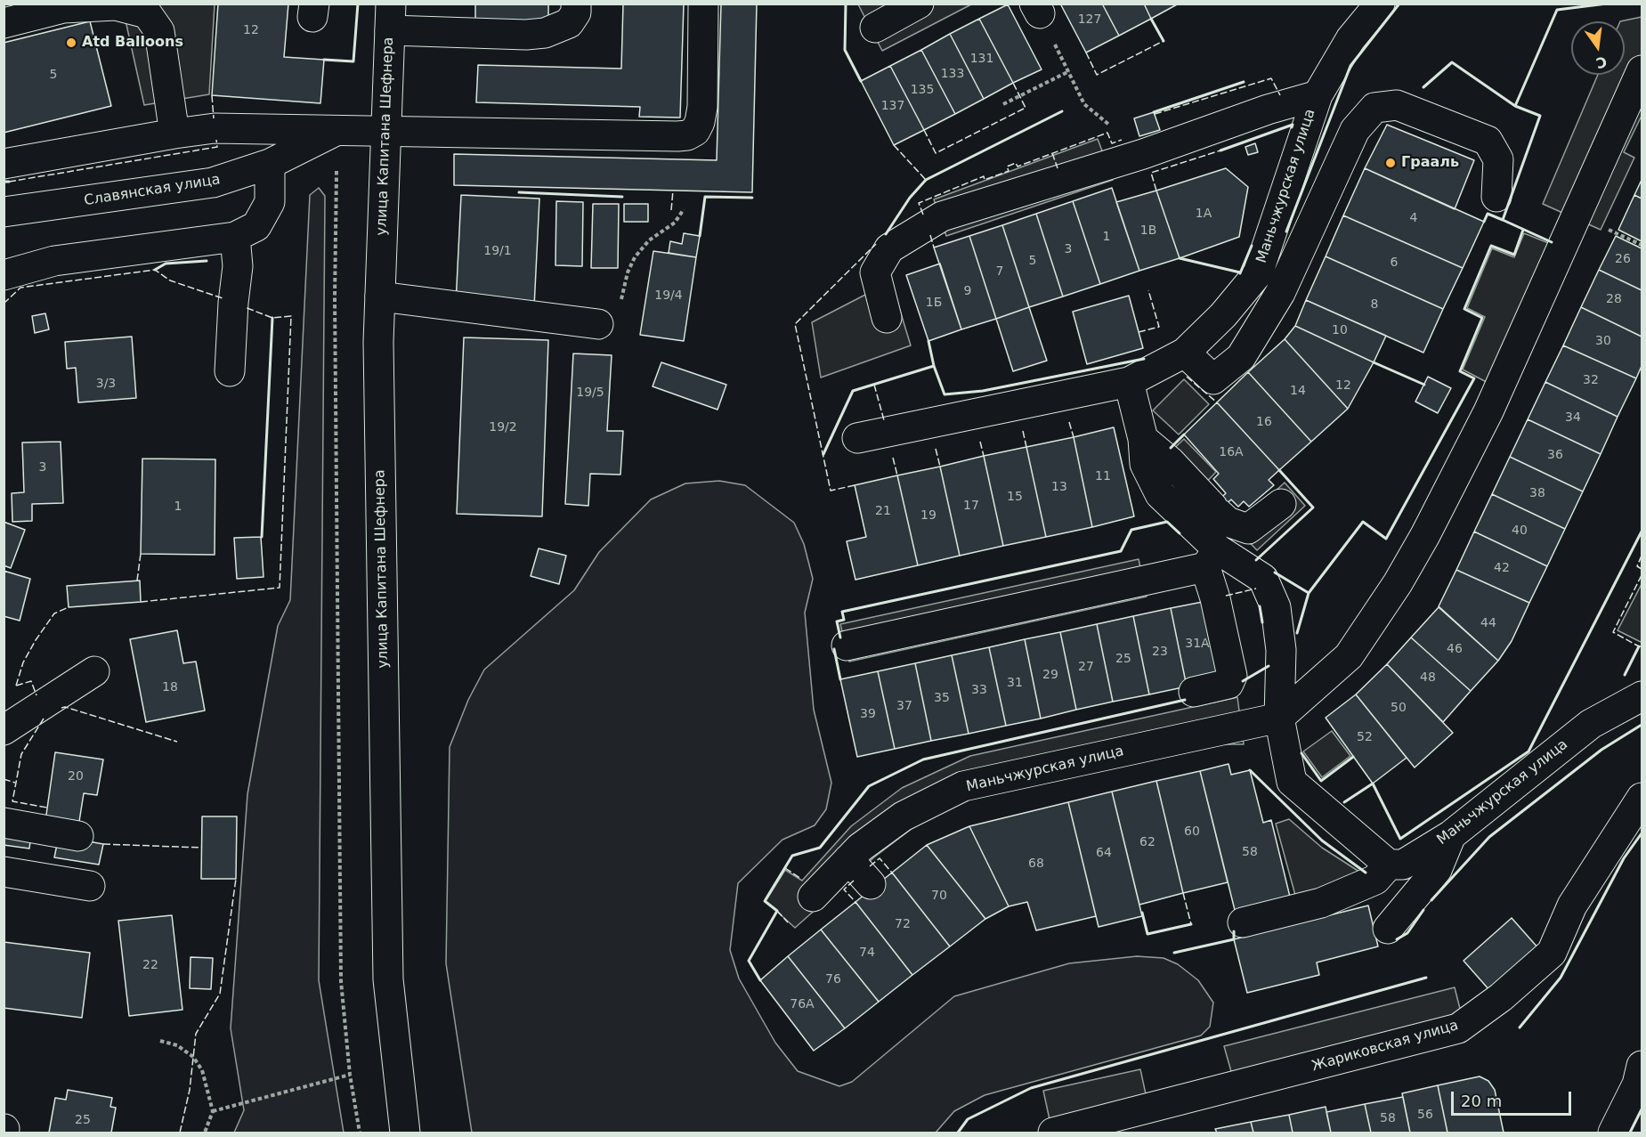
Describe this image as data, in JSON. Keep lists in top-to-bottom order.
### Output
{
  "streets": {
    "street": [
      "улица Капитана Шефнера",
      "Маньчжурская улица",
      "Славянская улица",
      "Жариковская улица"
    ]
  },
  "crossings": [
    ["улица Капитана Шефнера", "Славянская улица"]
  ],
  "places": ["Atd Balloons", "Грааль"],
  "house_numbers": [
    "127",
    "12",
    "131",
    "133",
    "5",
    "135",
    "137",
    "1А",
    "4",
    "1В",
    "1",
    "3",
    "19/1",
    "26",
    "5",
    "6",
    "7",
    "9",
    "19/4",
    "28",
    "1Б",
    "8",
    "10",
    "30",
    "32",
    "3/3",
    "12",
    "14",
    "19/5",
    "34",
    "16",
    "19/2",
    "16А",
    "36",
    "3",
    "11",
    "13",
    "38",
    "15",
    "17",
    "1",
    "21",
    "19",
    "40",
    "42",
    "44",
    "31А",
    "46",
    "23",
    "25",
    "27",
    "29",
    "48",
    "31",
    "18",
    "33",
    "35",
    "37",
    "50",
    "39",
    "52",
    "20",
    "60",
    "62",
    "58",
    "64",
    "68",
    "70",
    "72",
    "74",
    "22",
    "76",
    "76А",
    "56",
    "58",
    "25"
  ],
  "scale_bar": "20 m",
  "north": "bottom"
}
